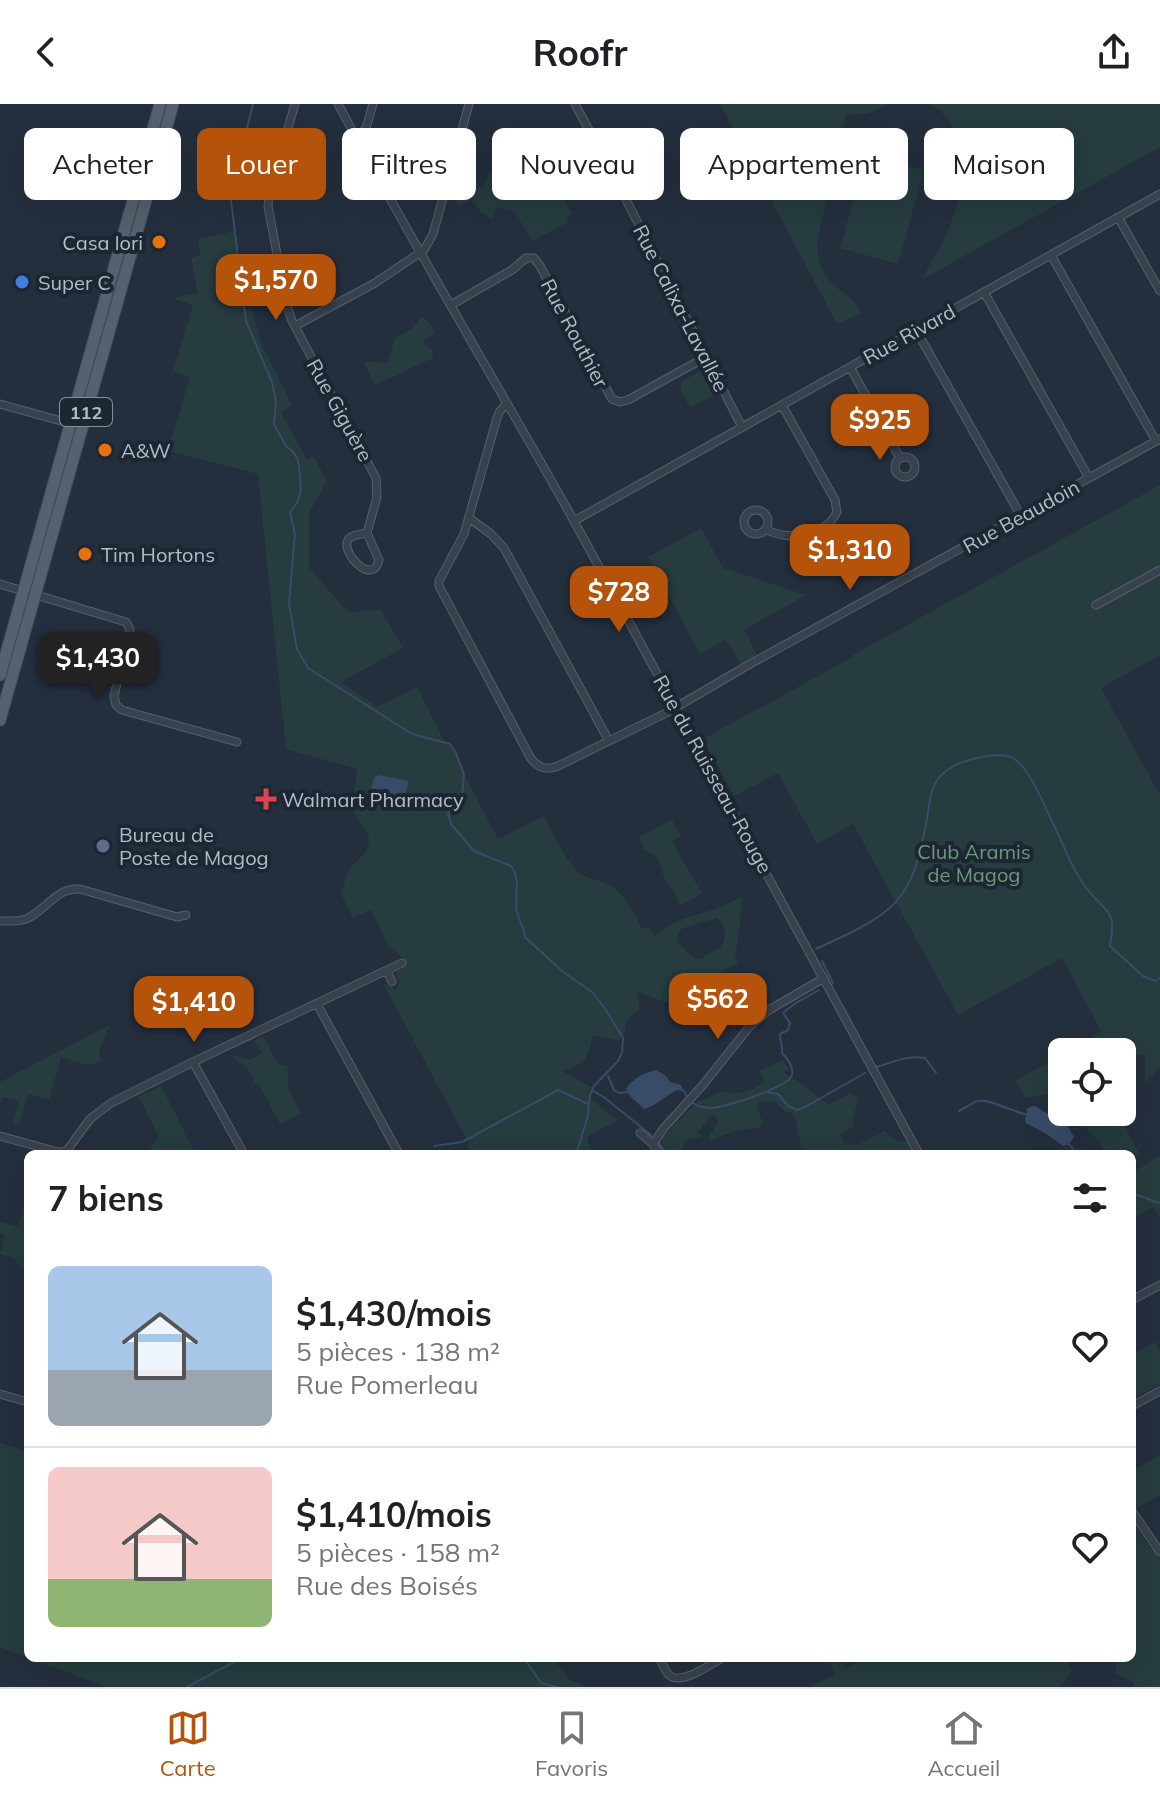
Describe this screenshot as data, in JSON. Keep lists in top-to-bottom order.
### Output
{
  "streets": {
    "main road": ["112"],
    "street": [
      "Rue Calixa-Lavallée",
      "Rue Routhier",
      "Rue Rivard",
      "Rue Giguère",
      "Rue Beaudoin",
      "Rue du Ruisseau-Rouge"
    ]
  },
  "crossings": [
    ["Rue Calixa-Lavallée", "Rue Routhier"],
    ["Rue Calixa-Lavallée", "Rue Rivard"],
    ["Rue Routhier", "Rue du Ruisseau-Rouge"],
    ["Rue Rivard", "Rue du Ruisseau-Rouge"],
    ["Rue Beaudoin", "Rue du Ruisseau-Rouge"]
  ],
  "parks": ["Club Aramis de Magog"],
  "places": {
    "other": [
      "Casa lori",
      "Super C",
      "A&W",
      "Tim Hortons",
      "Bureau de Poste de Magog"
    ],
    "health": ["Walmart Pharmacy"]
  },
  "page": {
    "header": "Roofr",
    "chip": [
      "Acheter",
      "Louer",
      "Filtres",
      "Nouveau",
      "Appartement",
      "Maison"
    ],
    "price": [
      "$1,570",
      "$925",
      "$1,310",
      "$728",
      "$1,430",
      "$562",
      "$1,410"
    ],
    "heading": "7 biens",
    "list": [
      {
        "name": "$1,430/mois",
        "note": "5 pièces · 138 m² · Rue Pomerleau"
      },
      {
        "name": "$1,410/mois",
        "note": "5 pièces · 158 m² · Rue des Boisés"
      }
    ],
    "tabs": ["Carte", "Favoris", "Accueil"]
  }
}
